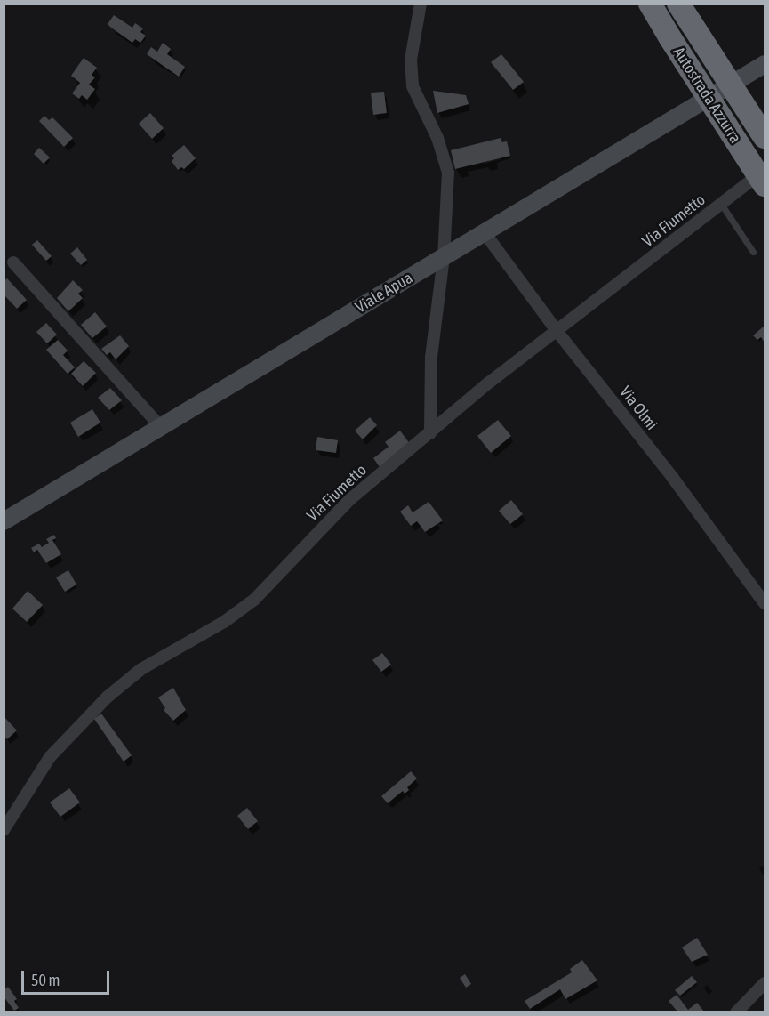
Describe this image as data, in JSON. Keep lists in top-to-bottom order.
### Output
{
  "streets": {
    "highway": ["Autostrada Azzurra"],
    "street": ["Via Fiumetto", "Viale Apua", "Via Olmi"]
  },
  "crossings": [
    ["Via Fiumetto", "Via Olmi"],
    ["Viale Apua", "Via Olmi"]
  ],
  "scale_bar": "50 m"
}
